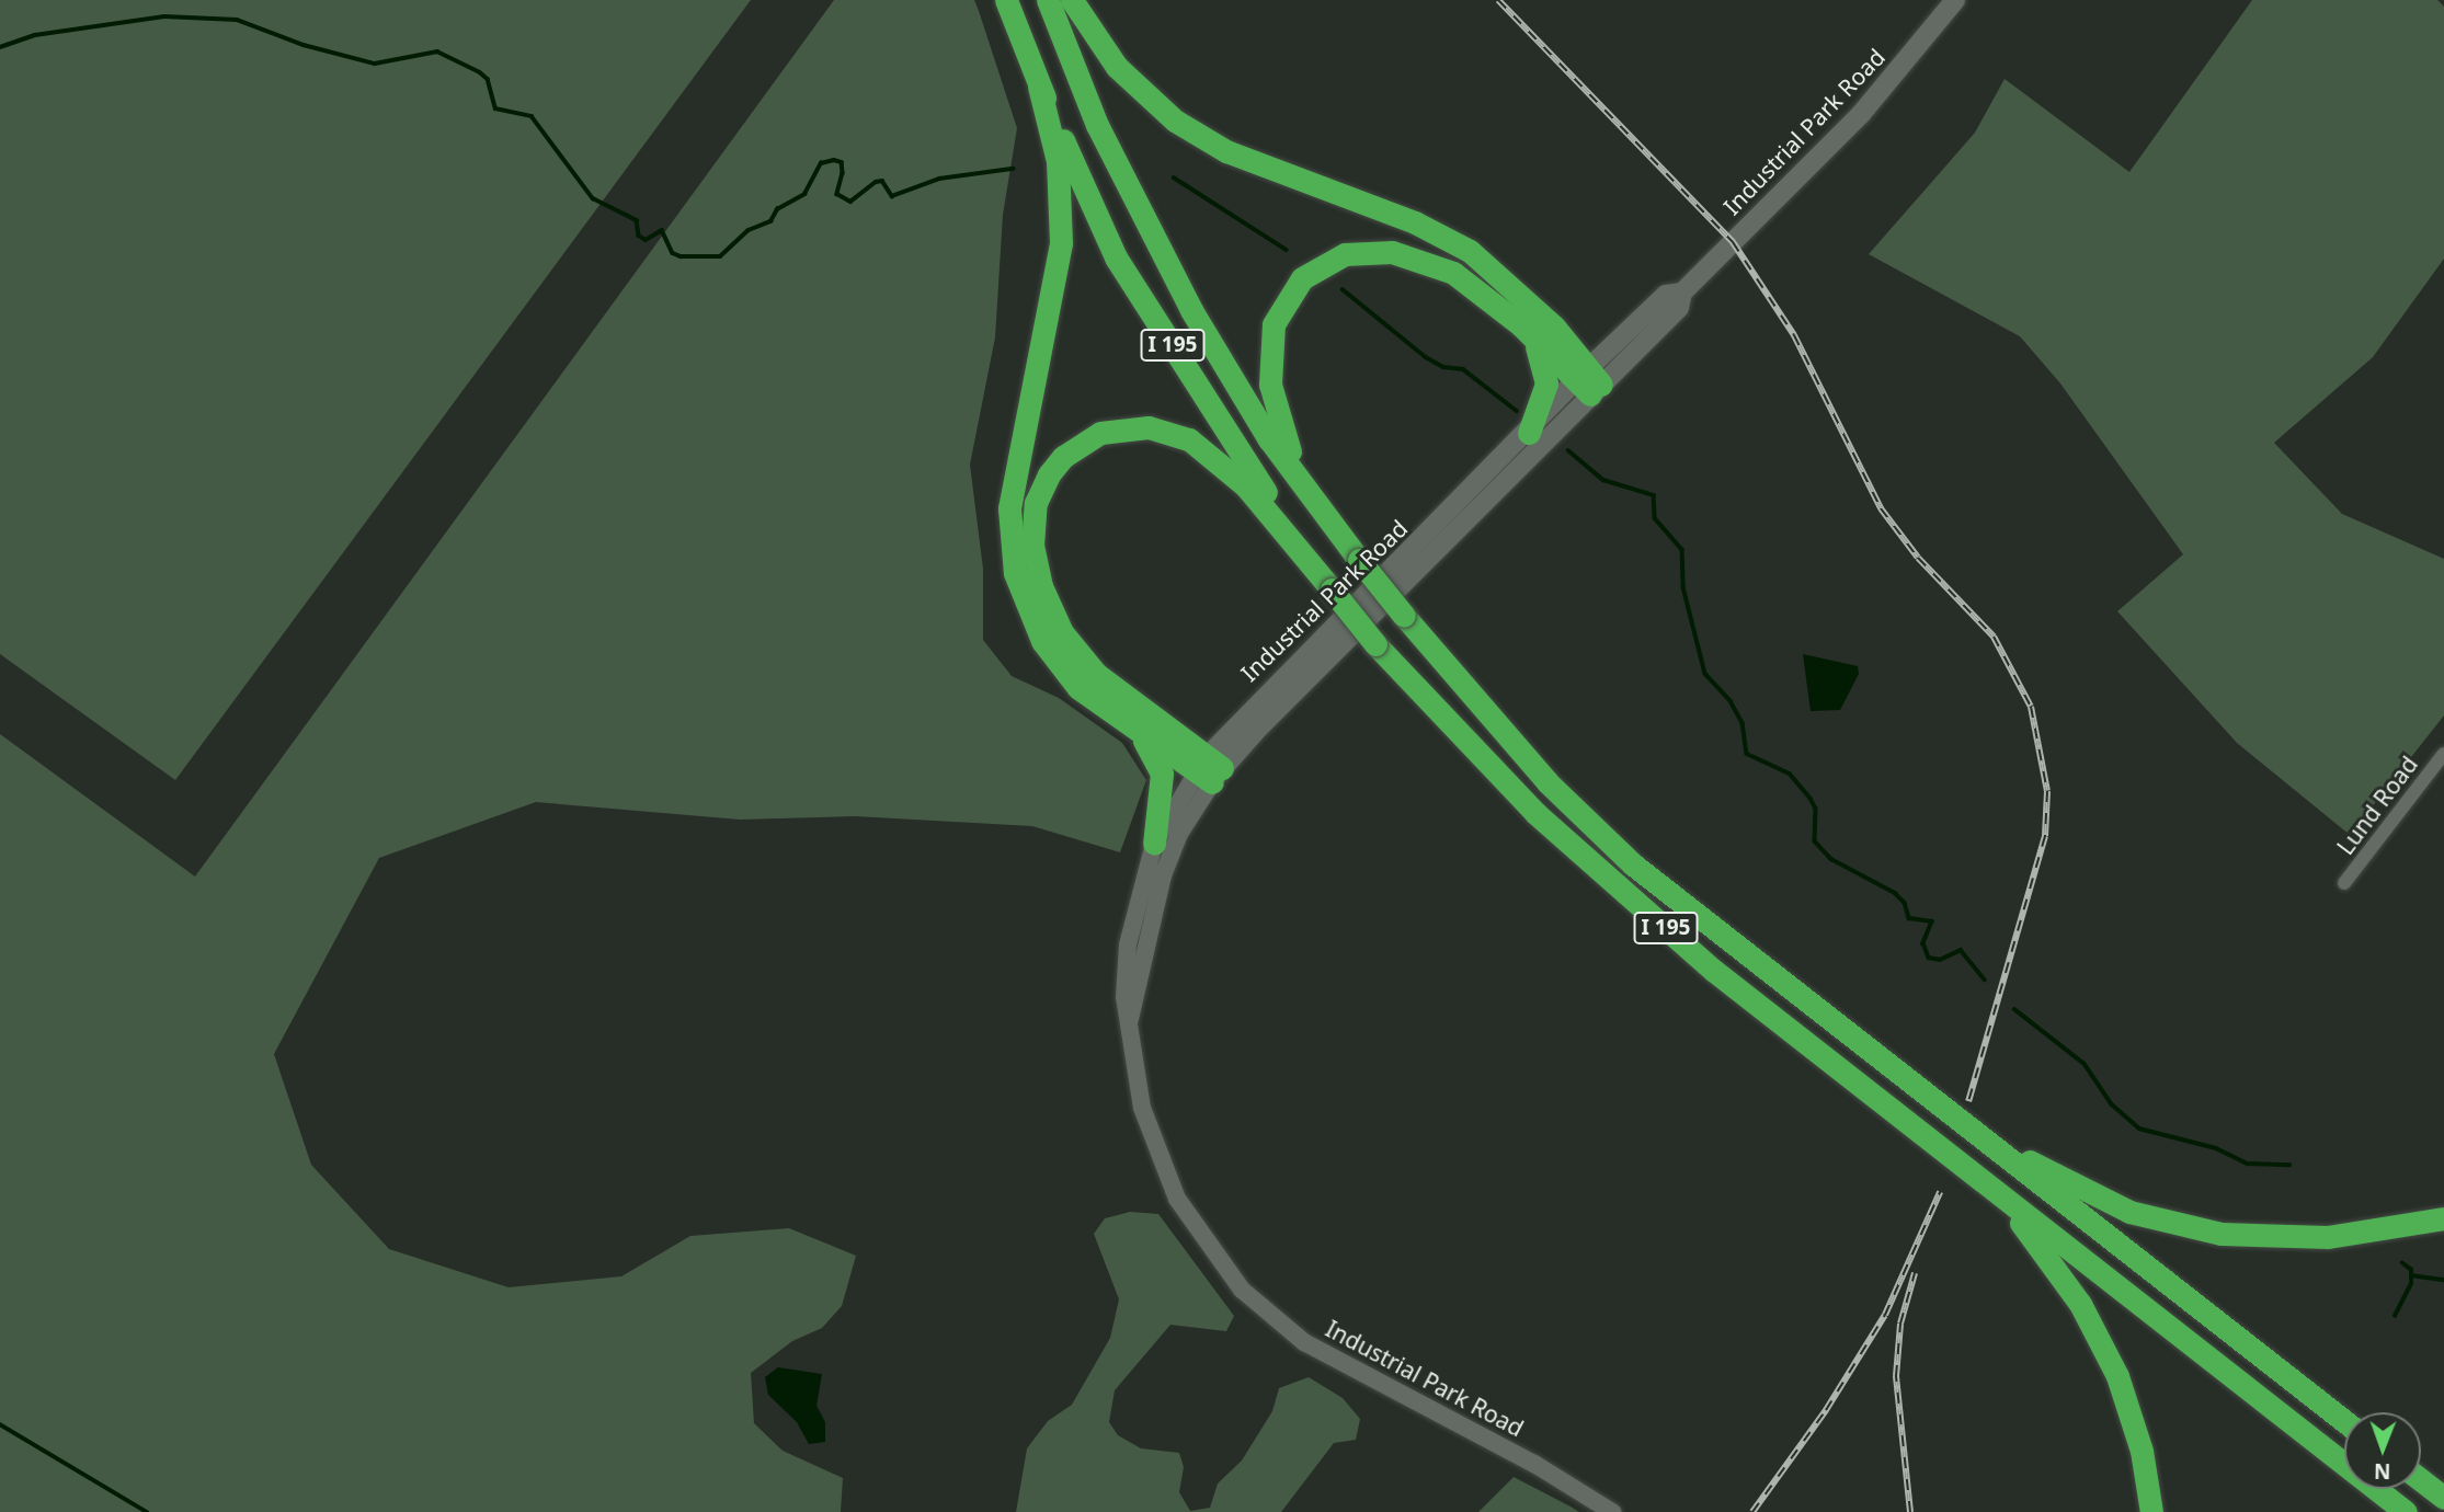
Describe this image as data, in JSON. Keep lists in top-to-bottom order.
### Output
{
  "streets": {
    "highway": ["I 195"],
    "main road": ["Industrial Park Road"],
    "street": ["Lund Road"]
  },
  "north": "bottom"
}
